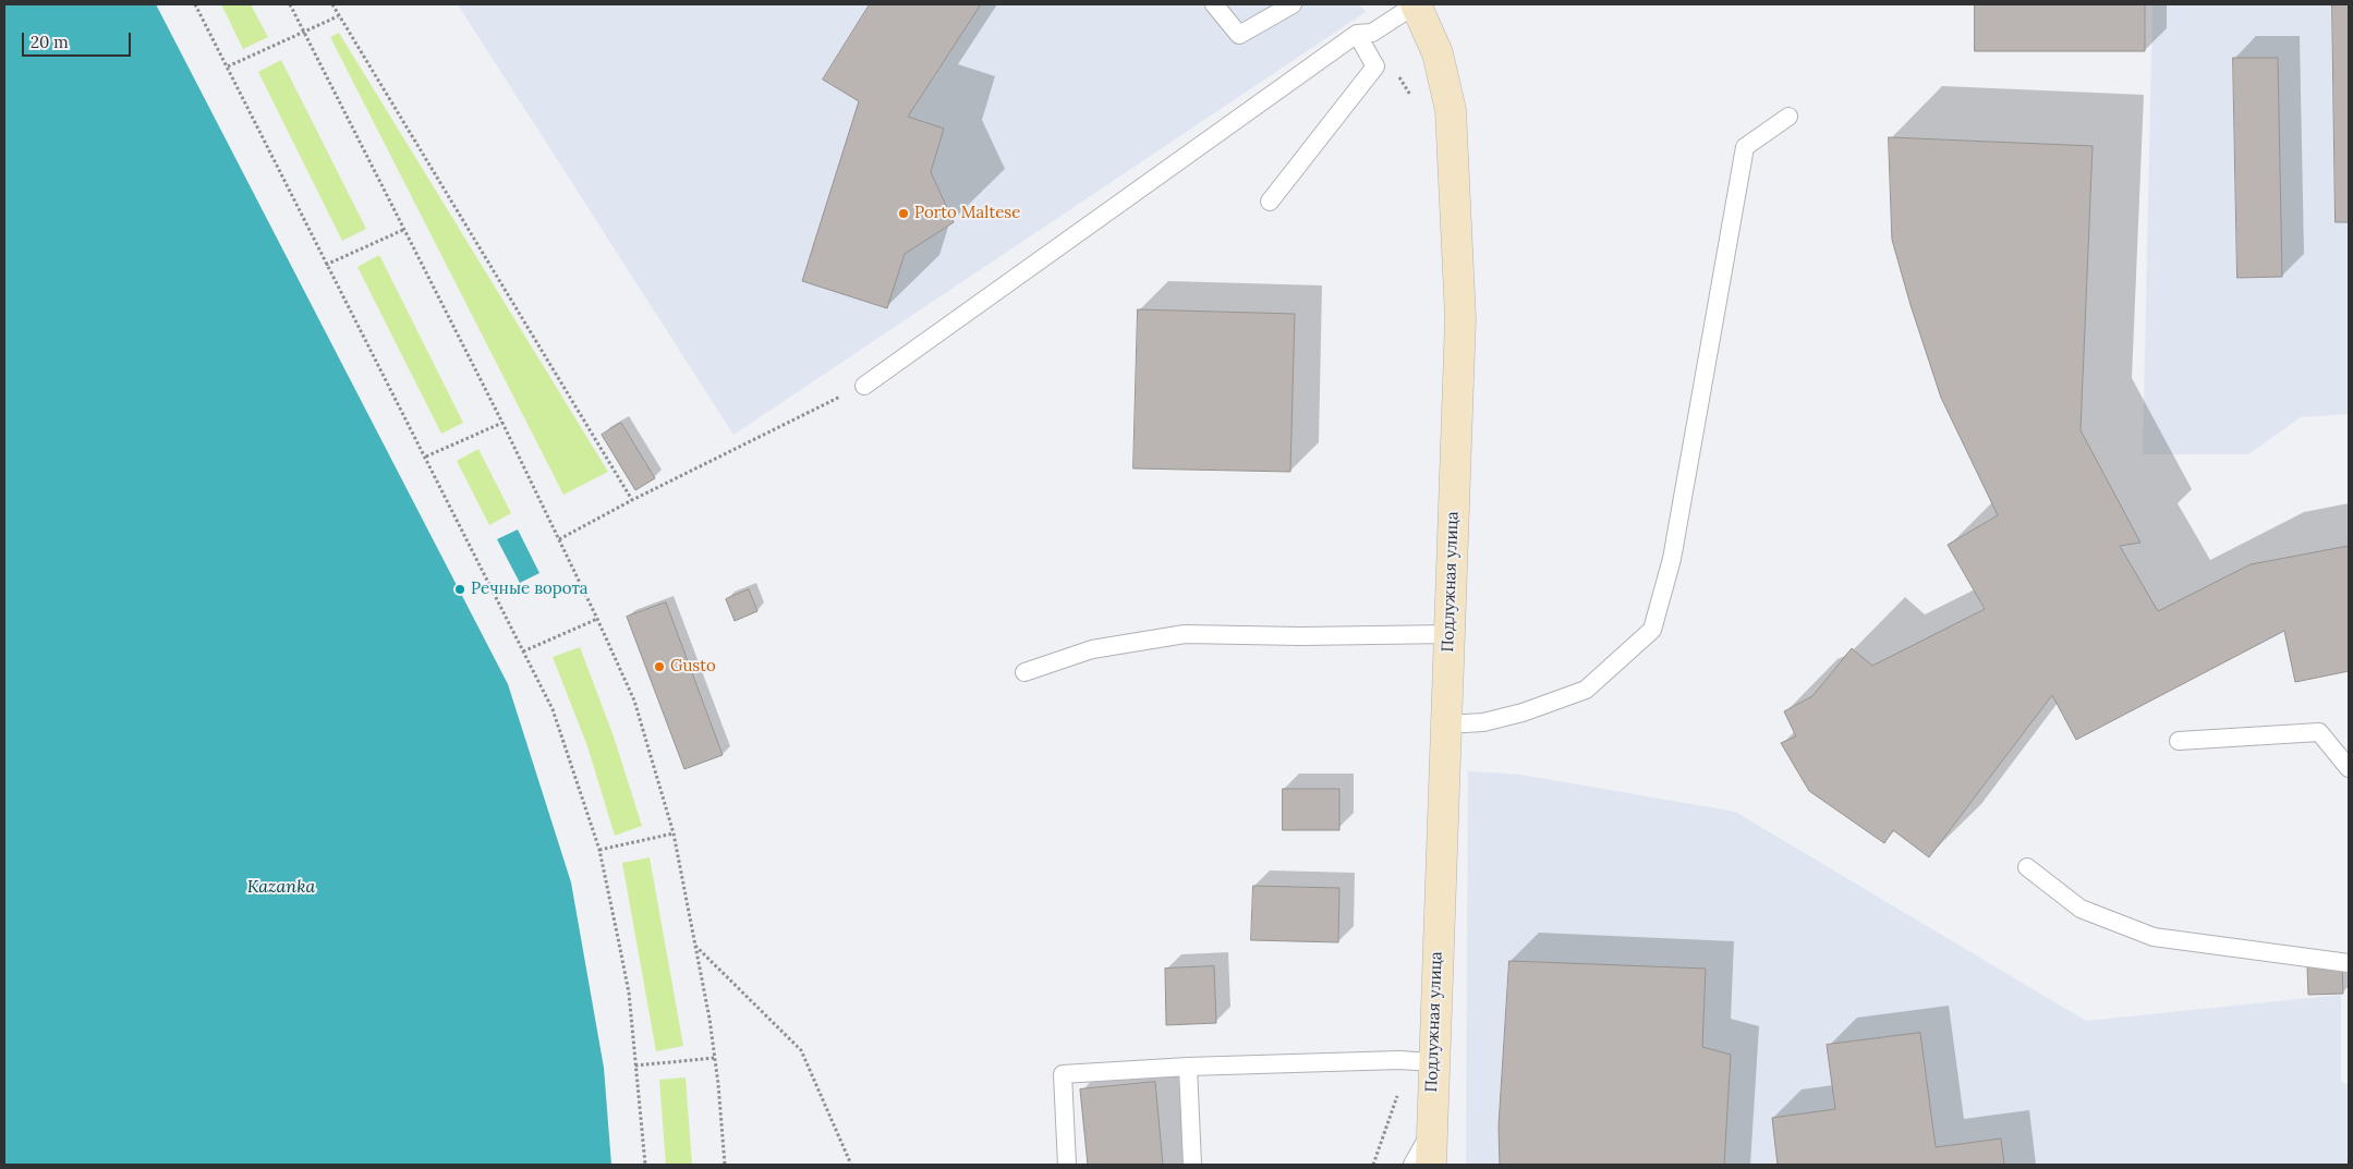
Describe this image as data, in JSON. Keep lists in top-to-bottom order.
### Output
{
  "streets": {
    "street": ["Подлужная улица"]
  },
  "water": ["Kazanka"],
  "places": ["Porto Maltese", "Речные ворота", "Gusto"],
  "scale_bar": "20 m"
}
